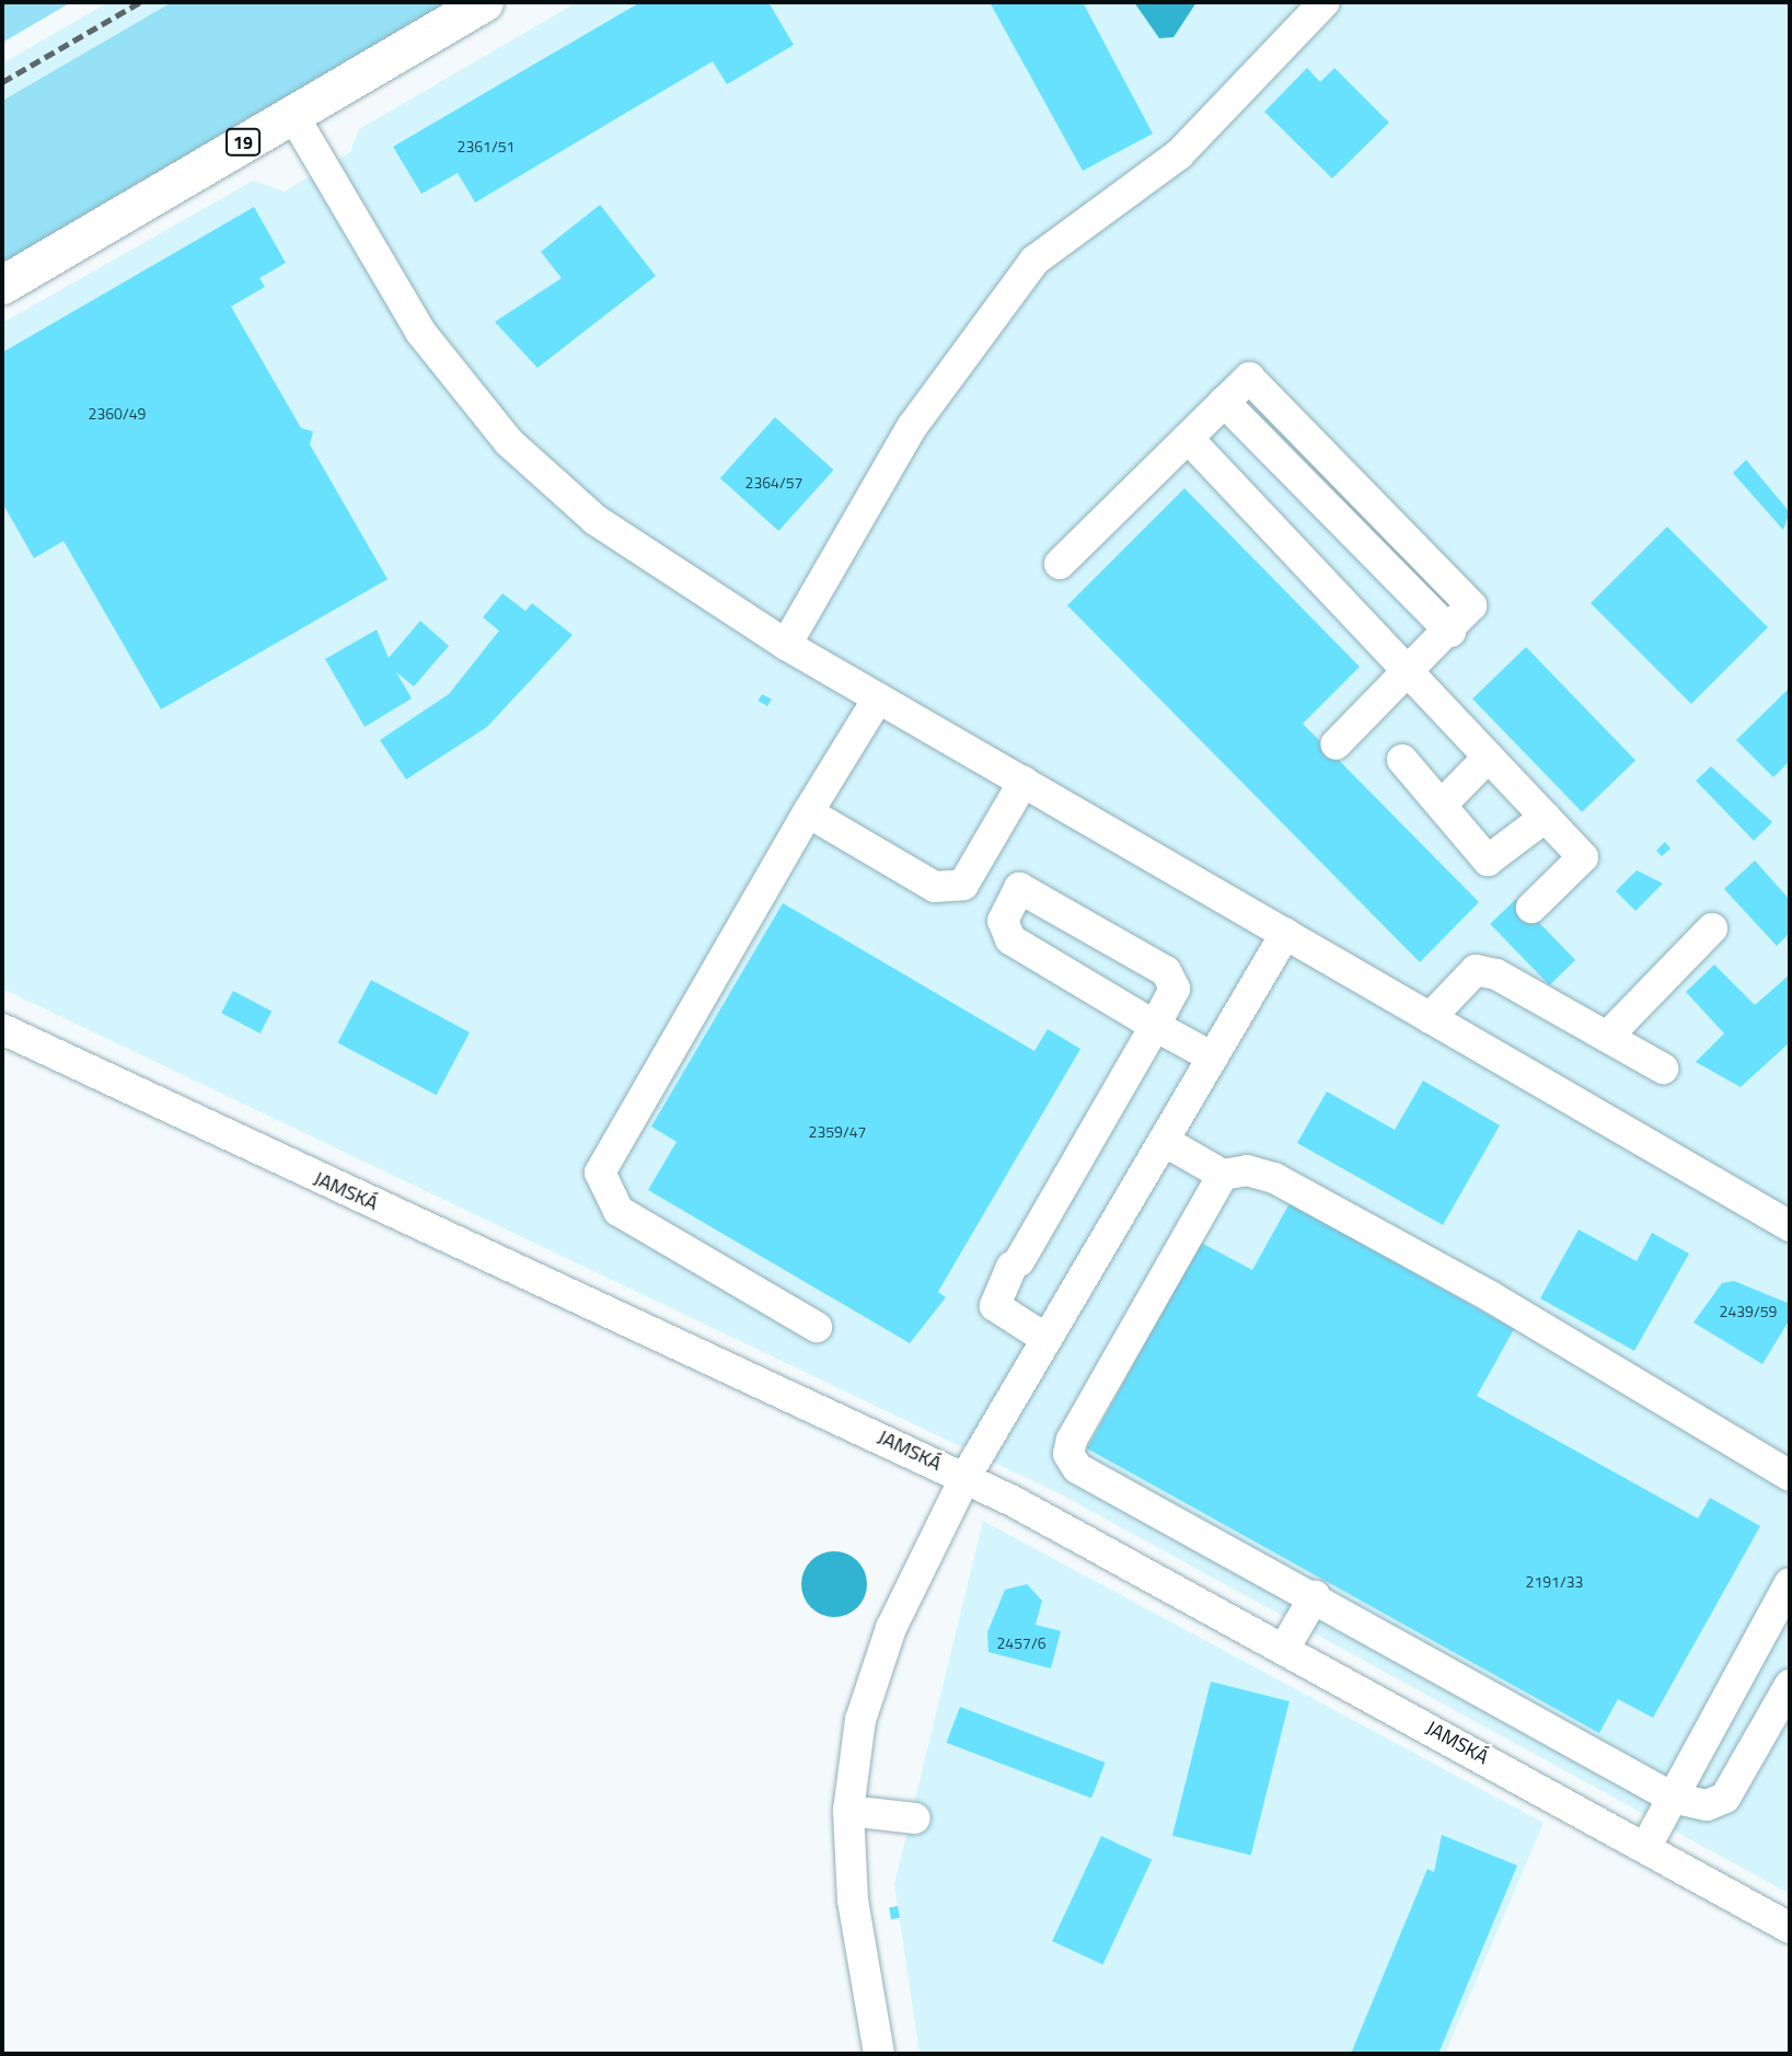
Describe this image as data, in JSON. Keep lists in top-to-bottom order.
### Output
{
  "streets": {
    "main road": ["19"],
    "street": ["JAMSKÁ"]
  },
  "house_numbers": [
    "2361/51",
    "2360/49",
    "2364/57",
    "2359/47",
    "2439/59",
    "2191/33",
    "2457/6"
  ]
}
